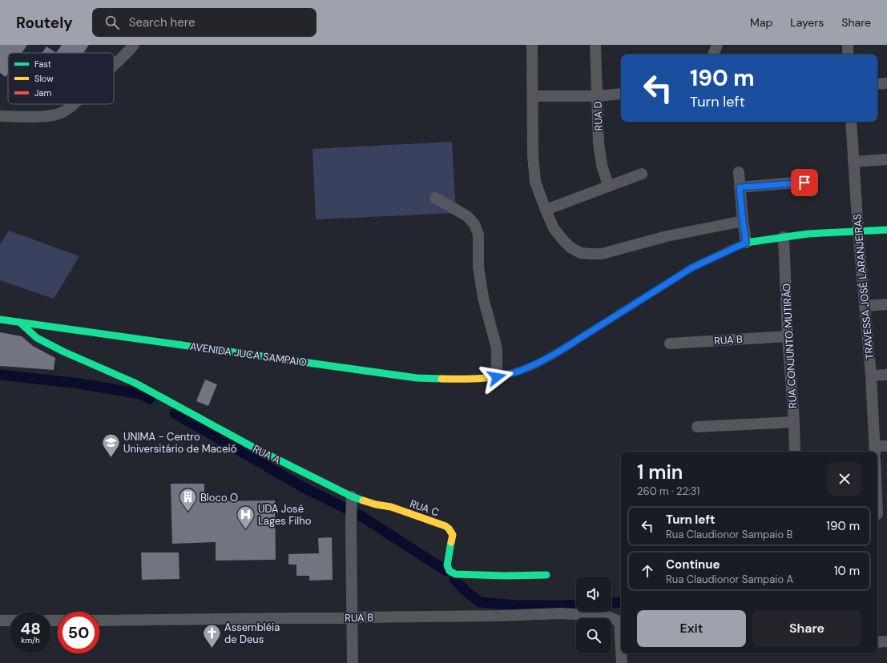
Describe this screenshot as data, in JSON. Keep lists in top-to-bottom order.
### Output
{
  "streets": {
    "main road": ["AVENIDA JUCA SAMPAIO", "RUA A", "RUA C"],
    "street": [
      "RUA D",
      "TRAVESSA JOSÉ LARANJEIRAS",
      "RUA B",
      "RUA CONJUNTO MUTIRÃO"
    ]
  },
  "crossings": [
    ["TRAVESSA JOSÉ LARANJEIRAS", "AVENIDA JUCA SAMPAIO"],
    ["RUA B", "RUA CONJUNTO MUTIRÃO"],
    ["RUA CONJUNTO MUTIRÃO", "AVENIDA JUCA SAMPAIO"],
    ["AVENIDA JUCA SAMPAIO", "RUA A"],
    ["RUA A", "RUA C"]
  ],
  "places": {
    "school or university": ["UNIMA - Centro Universitário de Maceió"],
    "building": ["Bloco O"],
    "hospital": ["UDA José Lages Filho"],
    "church": ["Assembléia de Deus"]
  },
  "legend": ["Fast", "Slow", "Jam"],
  "page": {
    "header": "Routely",
    "search": "Search here",
    "nav": ["Map", "Layers", "Share"],
    "turn": ["190 m", "Turn left"],
    "heading": ["1 min", "260 m · 22:31"],
    "list": [
      {
        "name": "Turn left",
        "note": "Rua Claudionor Sampaio B",
        "value": "190 m"
      },
      {
        "name": "Continue",
        "note": "Rua Claudionor Sampaio A",
        "value": "10 m"
      }
    ],
    "buttons": ["Exit", "Share"],
    "speed": "48 km/h",
    "limit": "50"
  }
}
